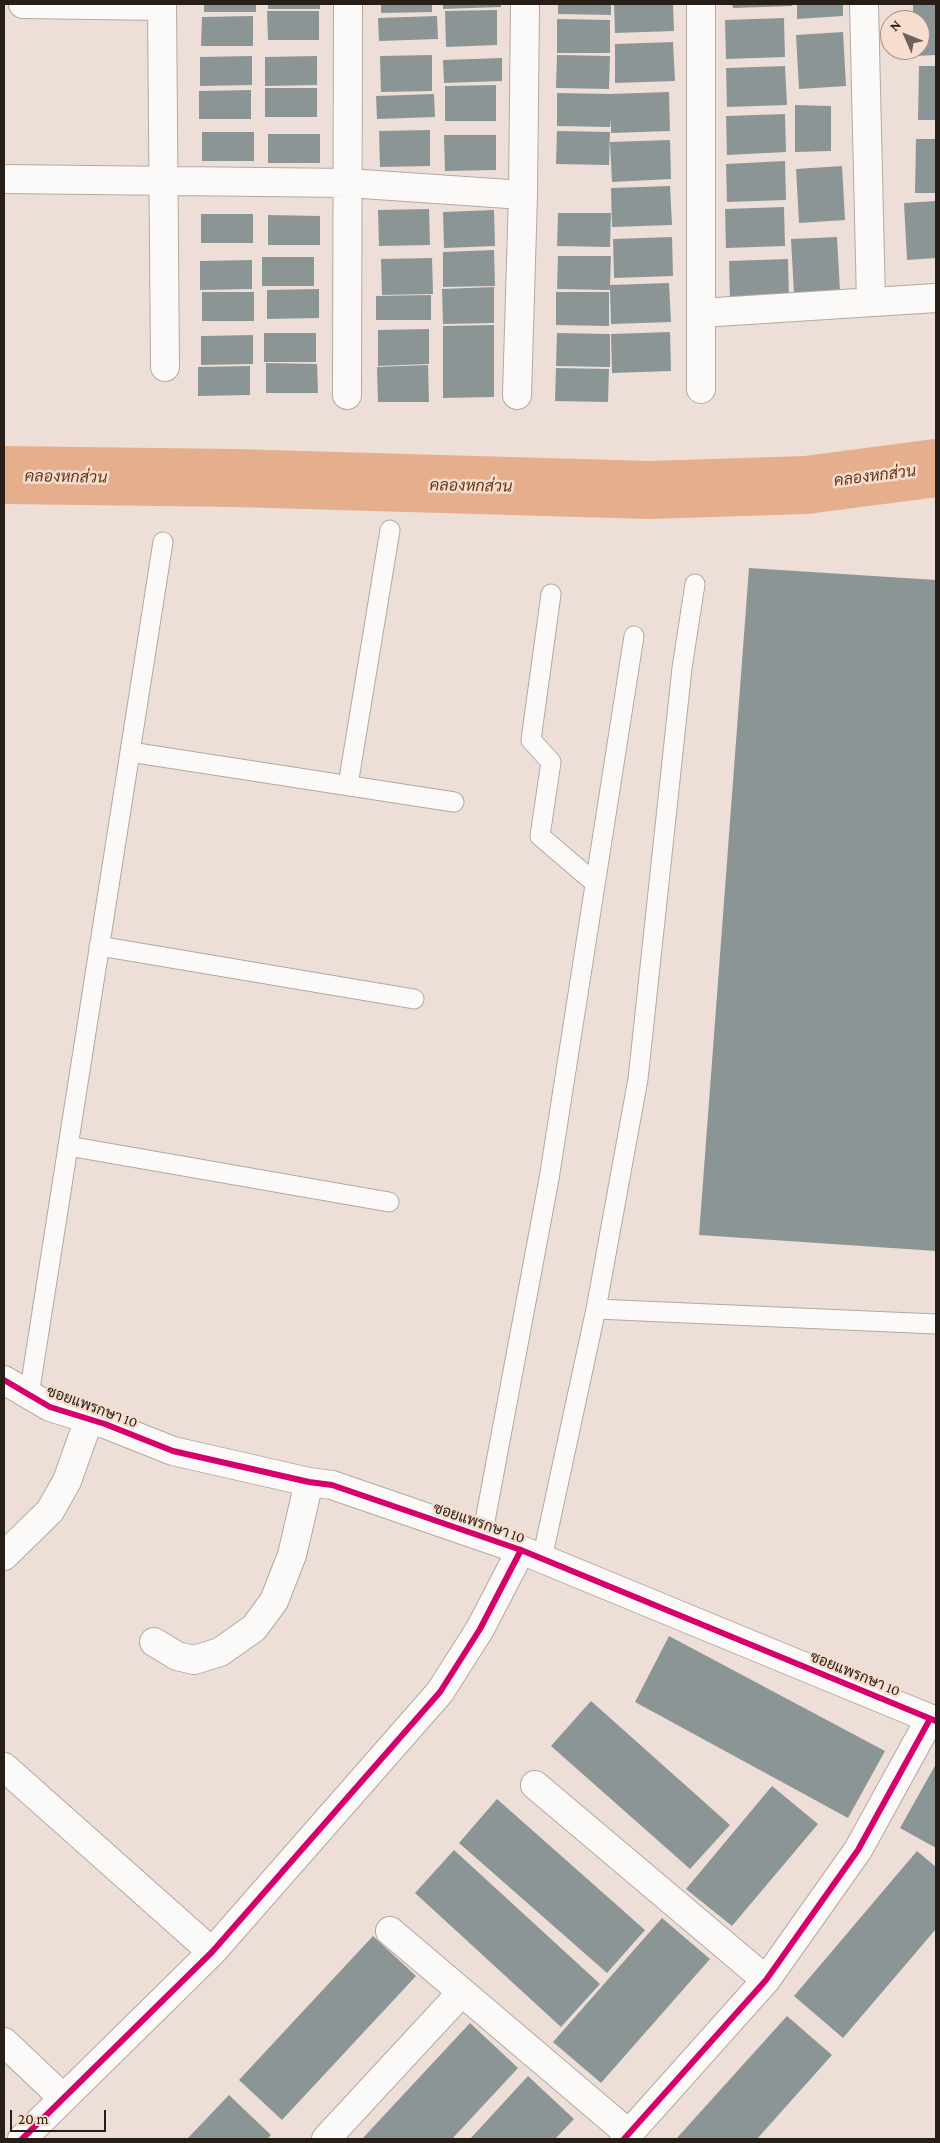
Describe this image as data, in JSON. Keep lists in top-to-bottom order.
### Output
{
  "streets": {
    "street": ["ซอยแพรกษา 10"]
  },
  "water": ["คลองหกส่วน"],
  "scale_bar": "20 m",
  "north": "top left"
}
